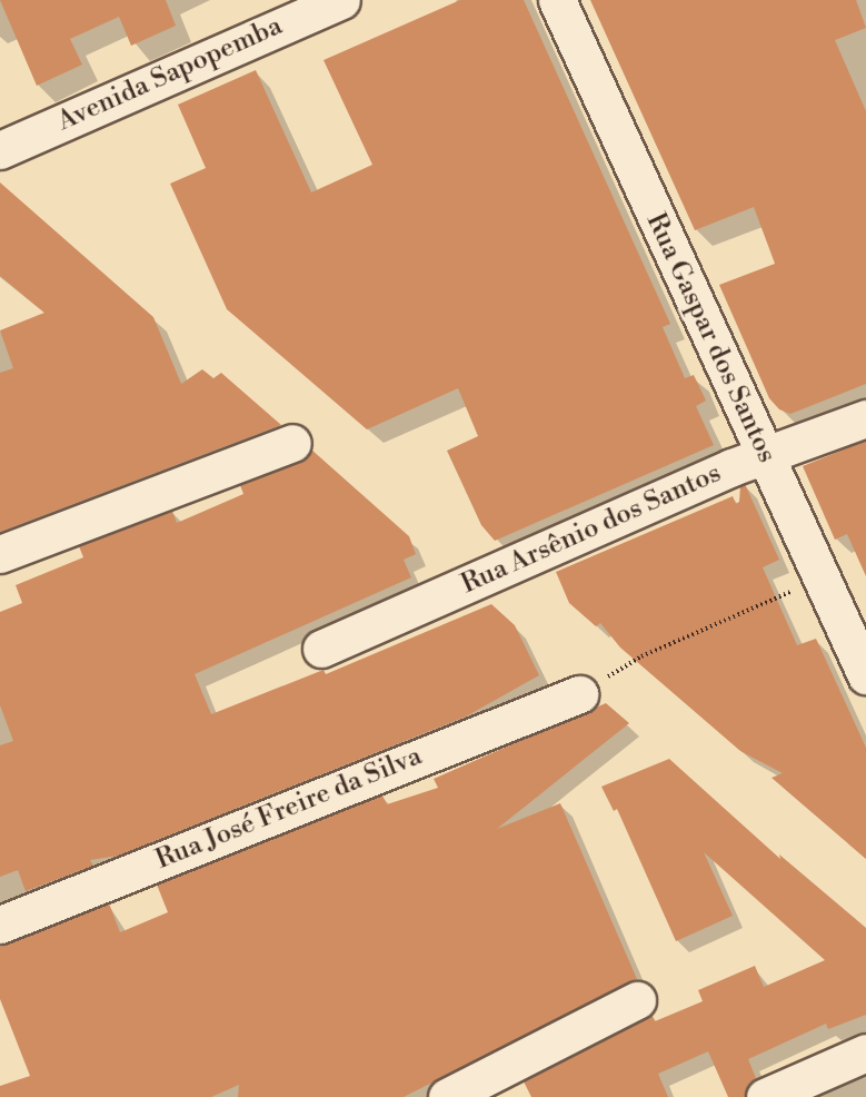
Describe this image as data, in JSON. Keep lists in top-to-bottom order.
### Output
{
  "streets": {
    "street": [
      "Avenida Sapopemba",
      "Rua Gaspar dos Santos",
      "Rua Arsênio dos Santos",
      "Rua José Freire da Silva"
    ]
  },
  "crossings": [
    ["Rua Gaspar dos Santos", "Rua Arsênio dos Santos"]
  ]
}
